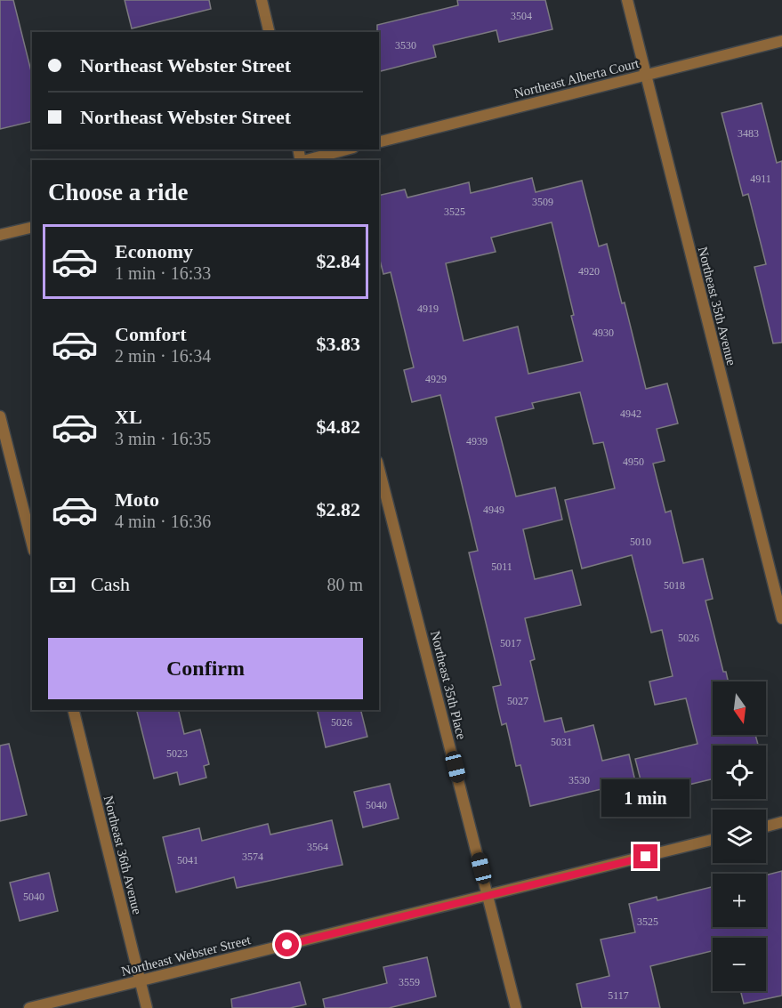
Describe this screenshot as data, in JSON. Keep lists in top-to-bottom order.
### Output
{
  "streets": {
    "street": [
      "Northeast Alberta Court",
      "Northeast 35th Avenue",
      "Northeast 35th Place",
      "Northeast 36th Avenue",
      "Northeast Webster Street"
    ]
  },
  "crossings": [
    ["Northeast Alberta Court", "Northeast 35th Avenue"],
    ["Northeast 35th Place", "Northeast Webster Street"],
    ["Northeast 36th Avenue", "Northeast Webster Street"]
  ],
  "house_numbers": [
    "3504",
    "3530",
    "3483",
    "4911",
    "3509",
    "3525",
    "4920",
    "4919",
    "4930",
    "4929",
    "4942",
    "4939",
    "4950",
    "4949",
    "5010",
    "5011",
    "5018",
    "5026",
    "5017",
    "5027",
    "5026",
    "5031",
    "5023",
    "3530",
    "5040",
    "3564",
    "3574",
    "5041",
    "5040",
    "3525",
    "3559",
    "5117"
  ],
  "north": "bottom",
  "page": {
    "banner": ["Northeast Webster Street", "Northeast Webster Street"],
    "heading": "Choose a ride",
    "list": [
      {
        "name": "Economy",
        "note": "1 min · 16:33",
        "value": "$2.84"
      },
      {
        "name": "Comfort",
        "note": "2 min · 16:34",
        "value": "$3.83"
      },
      {
        "name": "XL",
        "note": "3 min · 16:35",
        "value": "$4.82"
      },
      {
        "name": "Moto",
        "note": "4 min · 16:36",
        "value": "$2.82"
      }
    ],
    "pay": ["Cash", "80 m"],
    "buttons": "Confirm",
    "map_buttons": ["+", "−"],
    "bubble": "1 min"
  }
}
